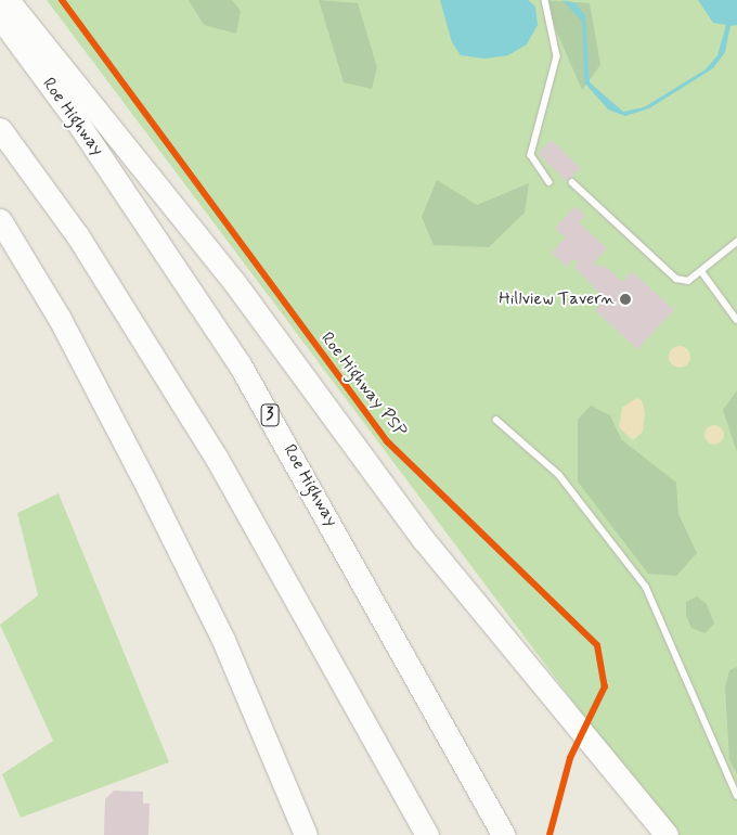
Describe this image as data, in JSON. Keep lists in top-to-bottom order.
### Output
{
  "streets": {
    "highway": ["Roe Highway", "3"],
    "cycle path": ["Roe Highway PSP"]
  },
  "places": ["Hillview Tavern"]
}
